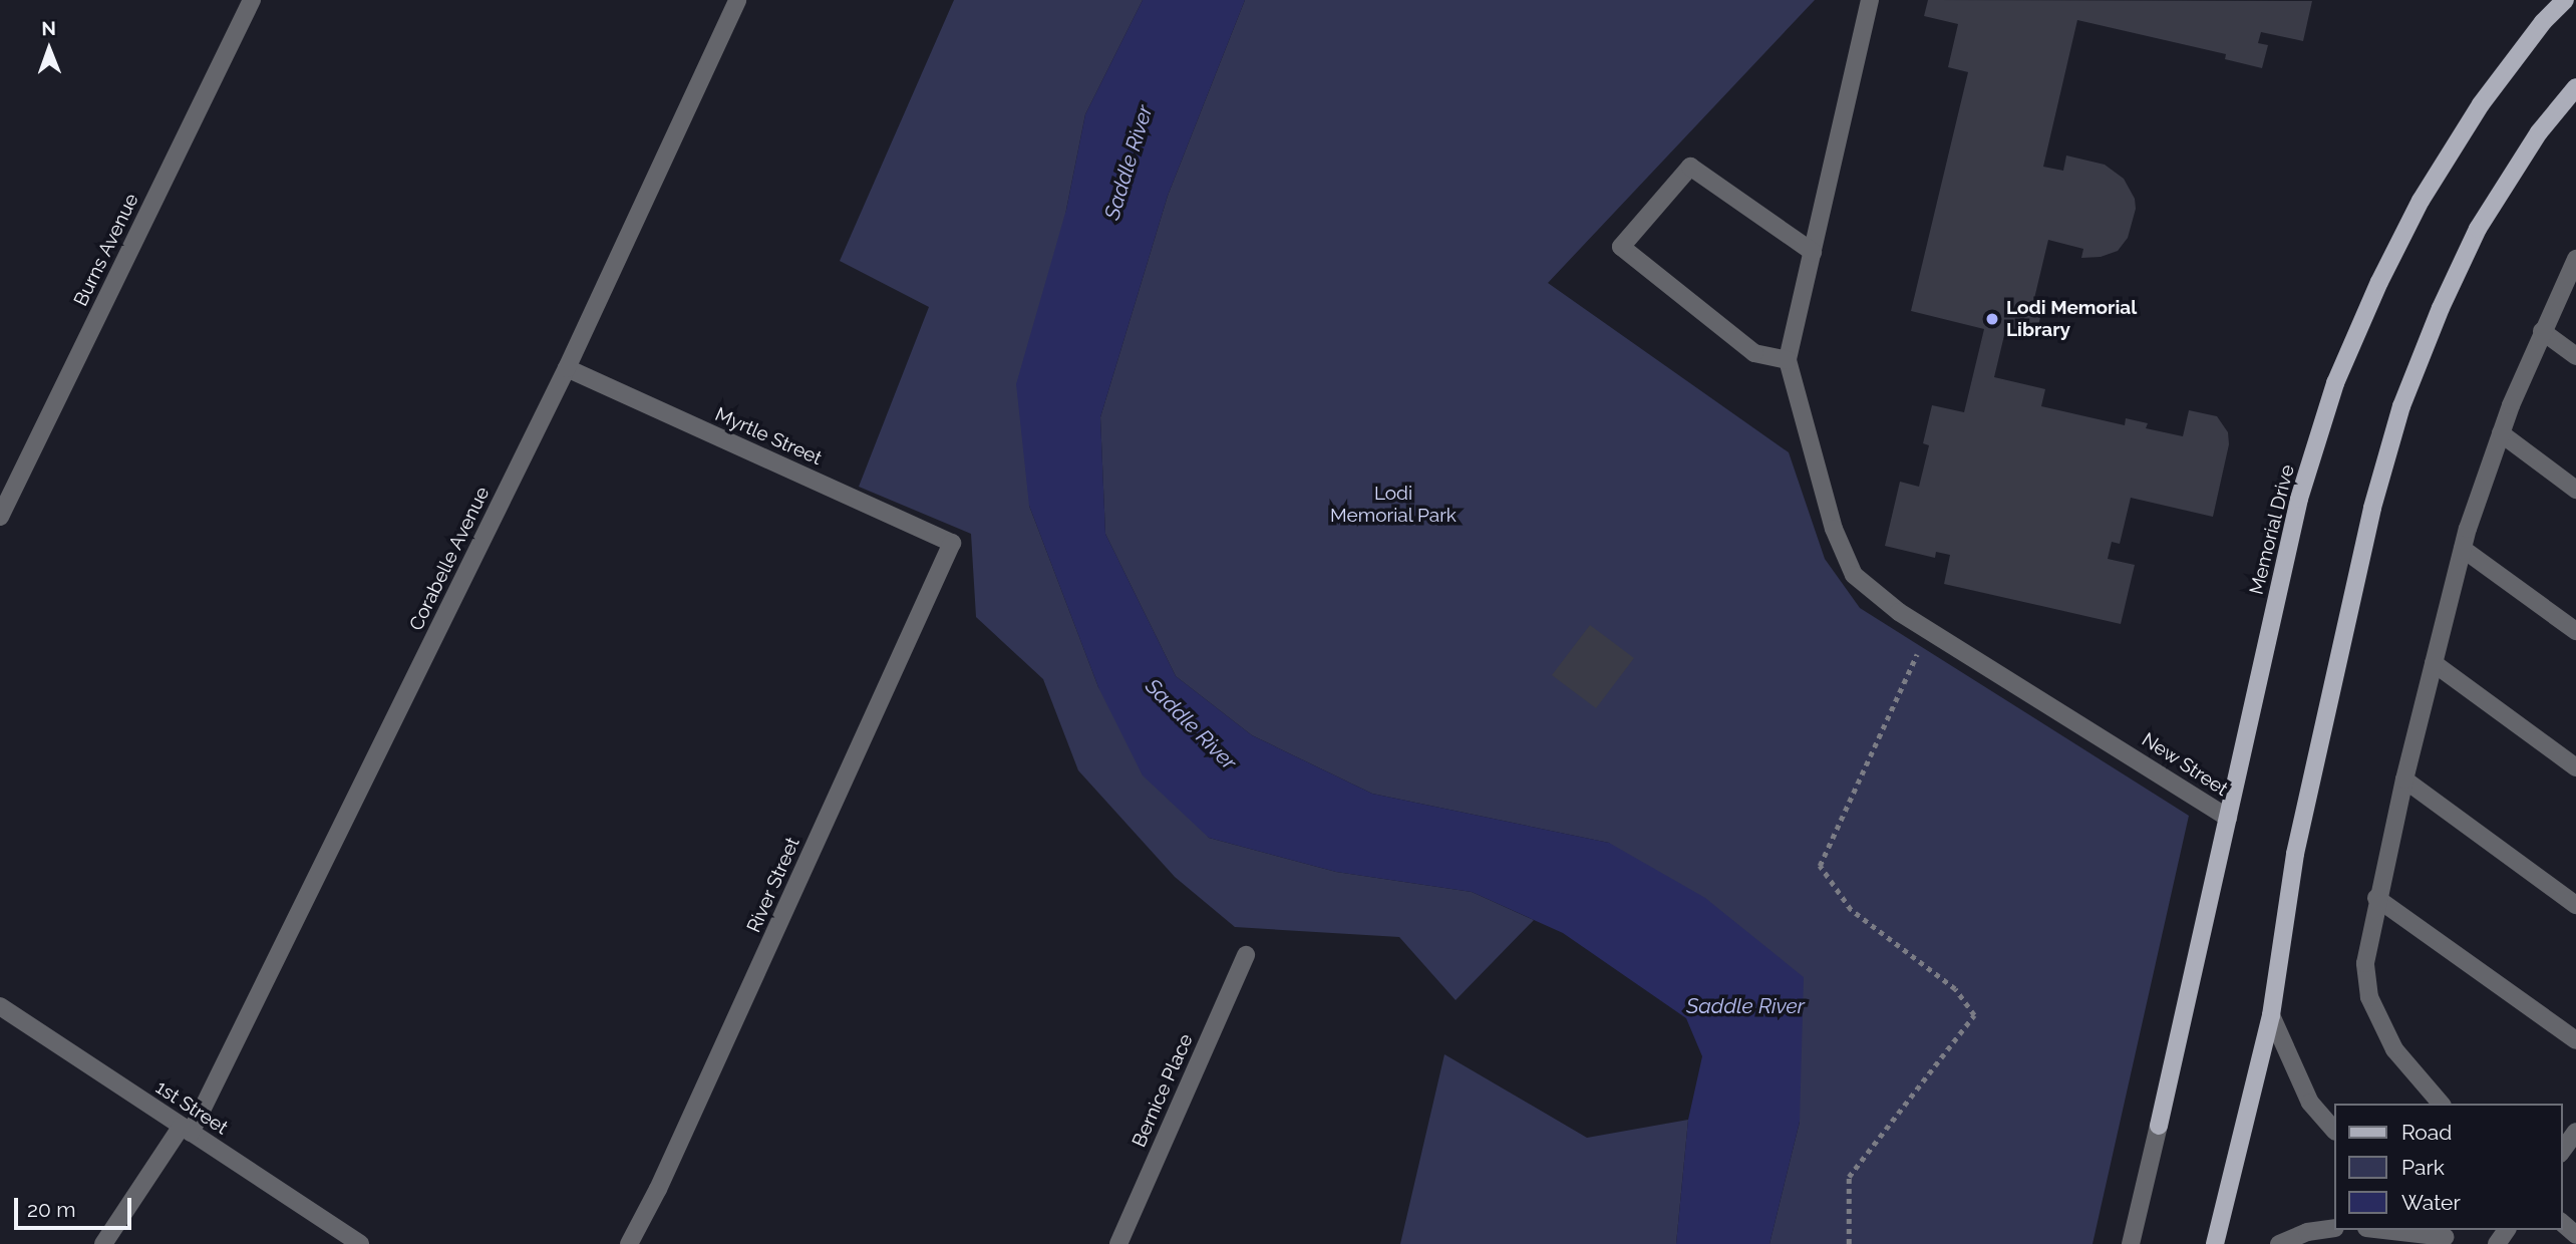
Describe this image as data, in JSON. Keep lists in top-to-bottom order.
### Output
{
  "streets": {
    "main road": ["Memorial Drive"],
    "street": [
      "Burns Avenue",
      "Myrtle Street",
      "Corabelle Avenue",
      "New Street",
      "River Street",
      "Bernice Place",
      "1st Street"
    ]
  },
  "crossings": [
    ["Myrtle Street", "Corabelle Avenue"],
    ["Myrtle Street", "River Street"],
    ["Memorial Drive", "New Street"],
    ["Corabelle Avenue", "1st Street"]
  ],
  "water": ["Saddle River"],
  "parks": ["Lodi Memorial Park"],
  "places": ["Lodi Memorial Library"],
  "legend": ["Road", "Park", "Water"],
  "scale_bar": "20 m",
  "north": "top"
}
